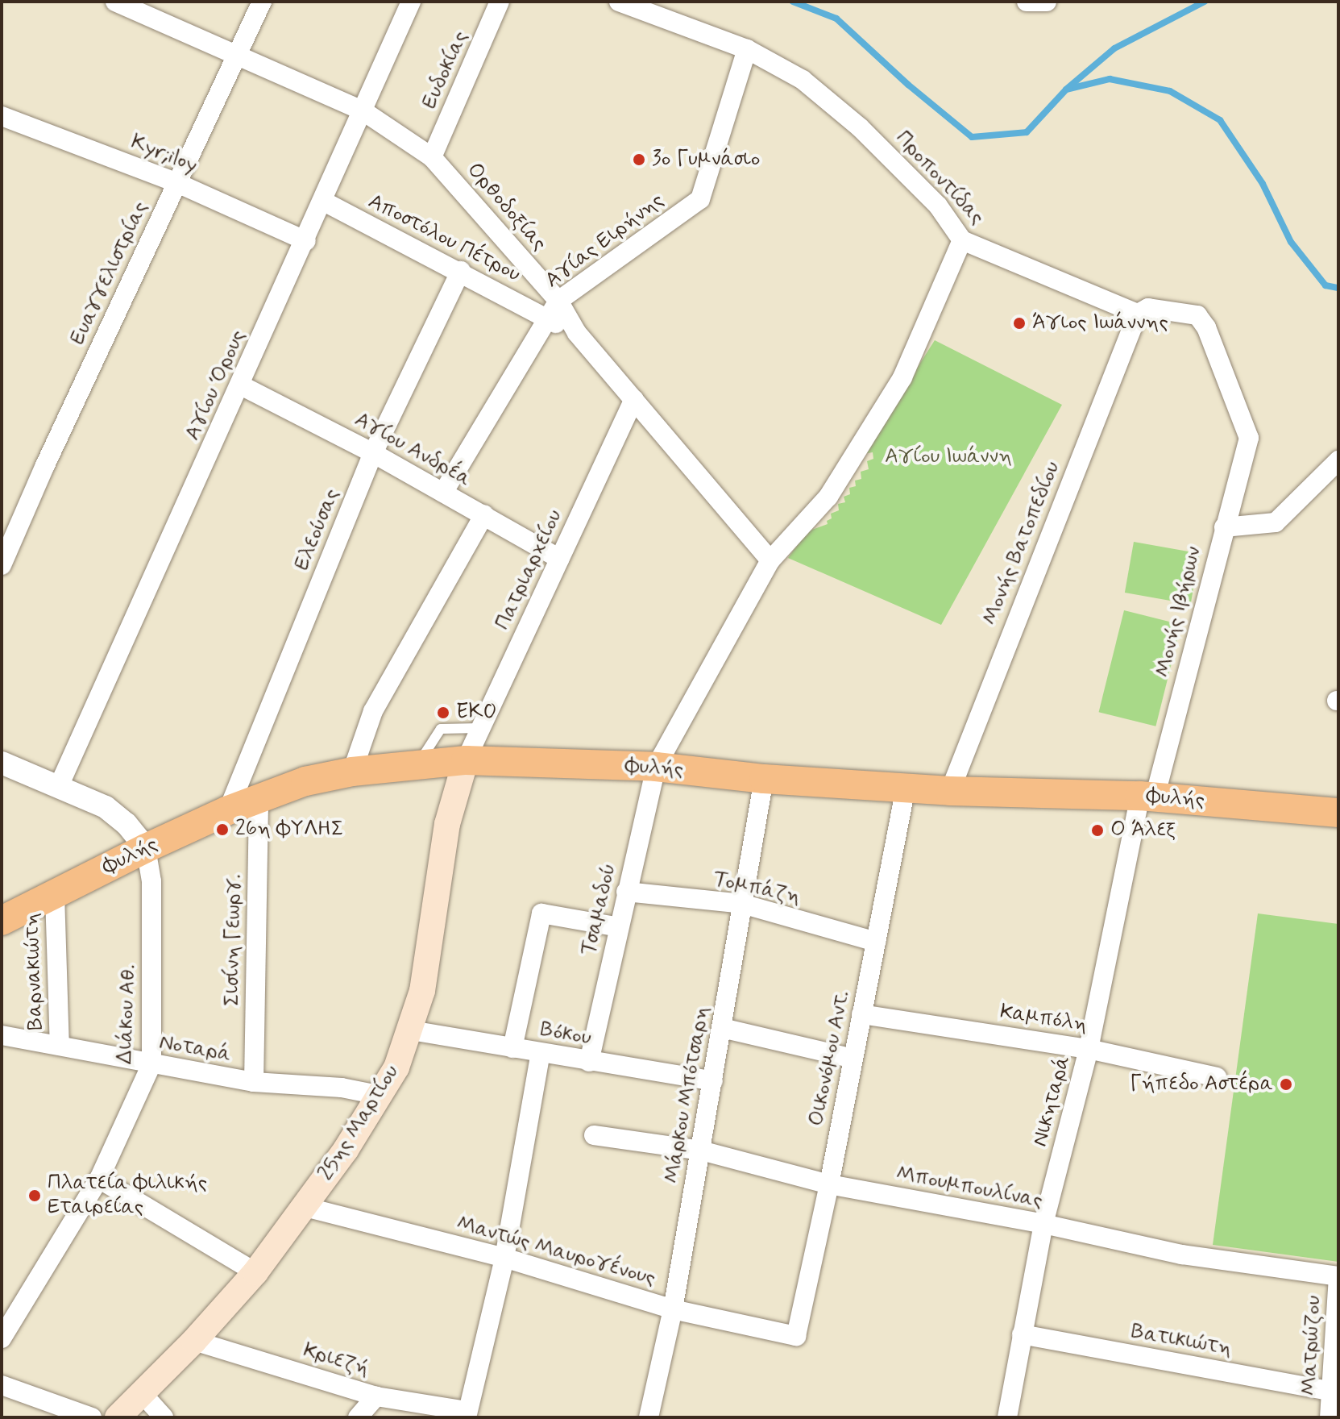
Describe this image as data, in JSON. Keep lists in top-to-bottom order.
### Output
{
  "streets": {
    "main road": ["Φυλής", "25ης Μαρτίου"],
    "street": [
      "Ευδοκίας",
      "Kyr;iloy",
      "Προποντίδας",
      "Ορθοδοξίας",
      "Αποστόλου Πέτρου",
      "Αγίας Ειρήνης",
      "Ευαγγελιστρίας",
      "Αγίου Όρους",
      "Αγίου Ανδρέα",
      "Ελεούσας",
      "Μονής Βατοπεδίου",
      "Πατριαρχείου",
      "Μονής Ιβήρων",
      "Τομπάζη",
      "Τσαμαδού",
      "Σισίνη Γεωργ.",
      "Βαρνακιώτη",
      "Διάκου Αθ.",
      "Καμπόλη",
      "Βόκου",
      "Νοταρά",
      "Οικονόμου Αντ.",
      "Μάρκου Μπότσαρη",
      "Νικηταρά",
      "Μπουμπουλίνας",
      "Μαντώς Μαυρογένους",
      "Βατικιώτη",
      "Ματρώζου",
      "Κριεζή"
    ]
  },
  "crossings": [
    ["Ευδοκίας", "Ορθοδοξίας"],
    ["Kyr;iloy", "Ευαγγελιστρίας"],
    ["Kyr;iloy", "Αγίου Όρους"],
    ["Προποντίδας", "Αγίας Ειρήνης"],
    ["Προποντίδας", "Μονής Βατοπεδίου"],
    ["Προποντίδας", "Μονής Ιβήρων"],
    ["Ορθοδοξίας", "Αποστόλου Πέτρου"],
    ["Ορθοδοξίας", "Αγίας Ειρήνης"],
    ["Ορθοδοξίας", "Ευαγγελιστρίας"],
    ["Ορθοδοξίας", "Αγίου Όρους"],
    ["Ορθοδοξίας", "Πατριαρχείου"],
    ["Αποστόλου Πέτρου", "Αγίας Ειρήνης"],
    ["Αποστόλου Πέτρου", "Αγίου Όρους"],
    ["Αποστόλου Πέτρου", "Ελεούσας"],
    ["Αγίας Ειρήνης", "Αγίου Ανδρέα"],
    ["Αγίου Όρους", "Αγίου Ανδρέα"],
    ["Αγίου Ανδρέα", "Ελεούσας"],
    ["Αγίου Ανδρέα", "Πατριαρχείου"],
    ["Ελεούσας", "Φυλής"],
    ["Μονής Βατοπεδίου", "Φυλής"],
    ["Πατριαρχείου", "Φυλής"],
    ["Πατριαρχείου", "25ης Μαρτίου"],
    ["Μονής Ιβήρων", "Φυλής"],
    ["Μονής Ιβήρων", "Νικηταρά"],
    ["Φυλής", "Τσαμαδού"],
    ["Φυλής", "Σισίνη Γεωργ."],
    ["Φυλής", "Βαρνακιώτη"],
    ["Φυλής", "Διάκου Αθ."],
    ["Φυλής", "Οικονόμου Αντ."],
    ["Φυλής", "Μάρκου Μπότσαρη"],
    ["Φυλής", "Νικηταρά"],
    ["Φυλής", "25ης Μαρτίου"],
    ["Τομπάζη", "Τσαμαδού"],
    ["Τομπάζη", "Οικονόμου Αντ."],
    ["Τομπάζη", "Μάρκου Μπότσαρη"],
    ["Τσαμαδού", "Βόκου"],
    ["Σισίνη Γεωργ.", "Νοταρά"],
    ["Βαρνακιώτη", "Νοταρά"],
    ["Διάκου Αθ.", "Νοταρά"],
    ["Καμπόλη", "Οικονόμου Αντ."],
    ["Καμπόλη", "Νικηταρά"],
    ["Βόκου", "Μάρκου Μπότσαρη"],
    ["Βόκου", "25ης Μαρτίου"],
    ["Νοταρά", "25ης Μαρτίου"],
    ["Οικονόμου Αντ.", "Μπουμπουλίνας"],
    ["Οικονόμου Αντ.", "Μαντώς Μαυρογένους"],
    ["Μάρκου Μπότσαρη", "Μπουμπουλίνας"],
    ["Μάρκου Μπότσαρη", "Μαντώς Μαυρογένους"],
    ["Νικηταρά", "Μπουμπουλίνας"],
    ["Νικηταρά", "Βατικιώτη"],
    ["25ης Μαρτίου", "Μαντώς Μαυρογένους"],
    ["25ης Μαρτίου", "Κριεζή"],
    ["Μπουμπουλίνας", "Ματρώζου"],
    ["Βατικιώτη", "Ματρώζου"]
  ],
  "parks": ["Αγίου Ιωάννη"],
  "places": [
    "3ο Γυμνάσιο",
    "Άγιος Ιωάννης",
    "EKO",
    "26η ΦΥΛΗΣ",
    "Ο Άλεξ",
    "Γήπεδο Αστέρα",
    "Πλατεία Φιλικής Εταιρείας"
  ]
}
